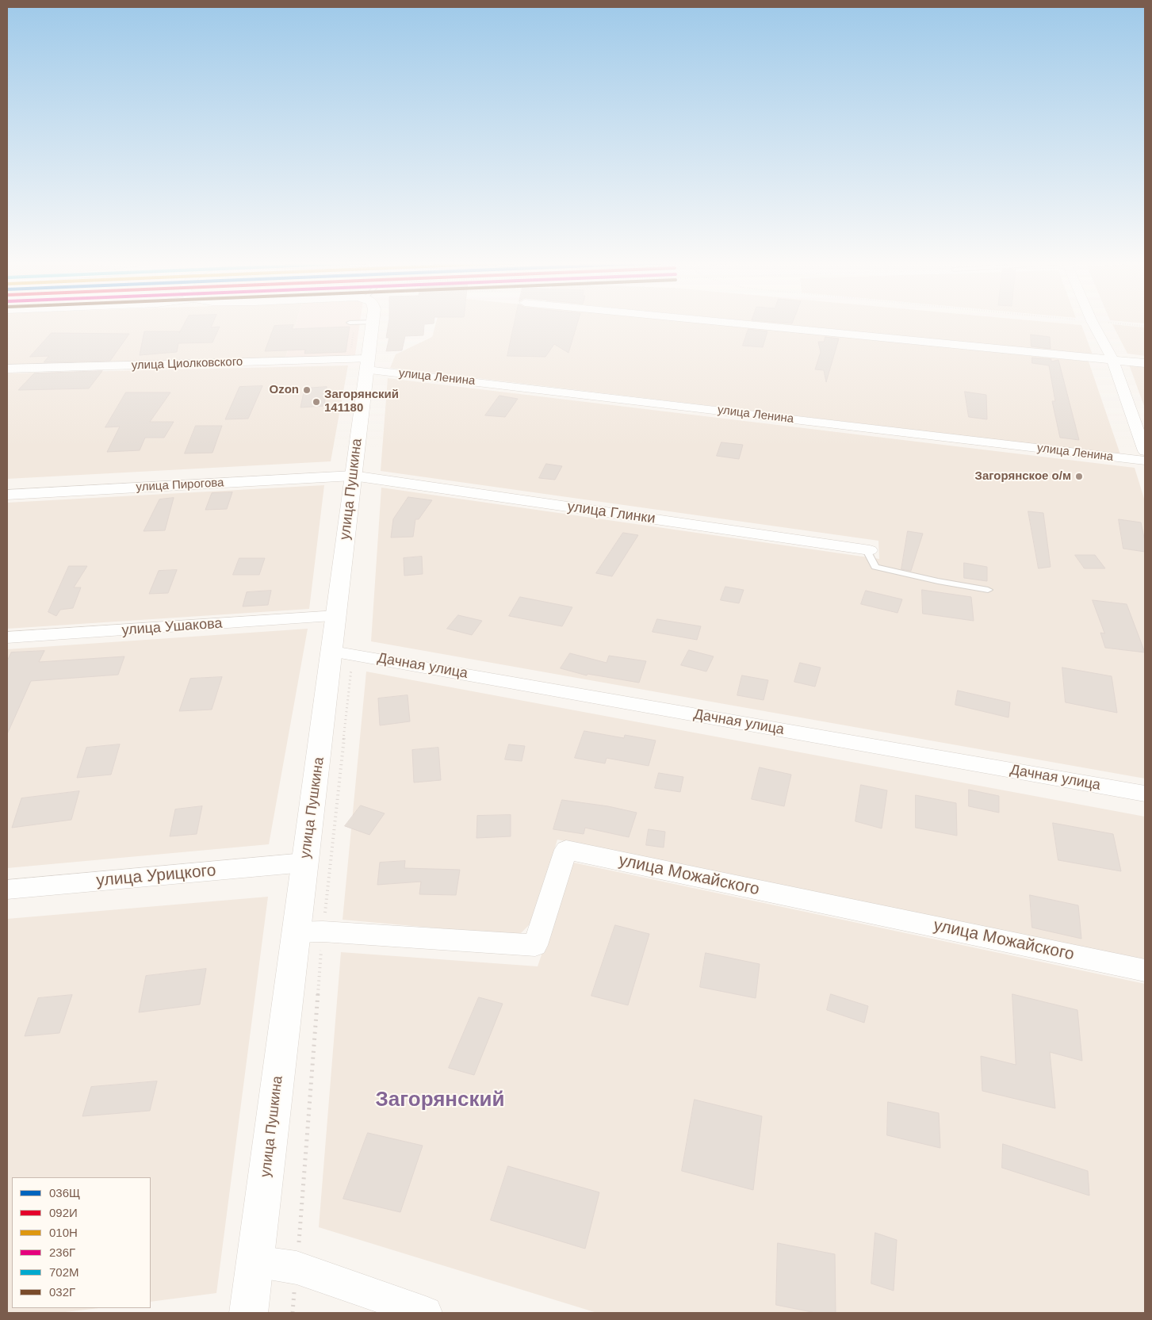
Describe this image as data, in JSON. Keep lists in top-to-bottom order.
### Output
{
  "streets": {
    "main road": ["улица Пушкина"],
    "street": [
      "улица Циолковского",
      "улица Ленина",
      "улица Пирогова",
      "улица Глинки",
      "улица Ушакова",
      "Дачная улица",
      "улица Можайского",
      "улица Урицкого"
    ]
  },
  "crossings": [
    ["улица Циолковского", "улица Ленина"],
    ["улица Циолковского", "улица Пушкина"],
    ["улица Ленина", "улица Пушкина"],
    ["улица Пирогова", "улица Пушкина"],
    ["улица Пирогова", "улица Глинки"],
    ["улица Пушкина", "улица Глинки"],
    ["улица Пушкина", "улица Ушакова"],
    ["улица Пушкина", "Дачная улица"],
    ["улица Пушкина", "улица Можайского"],
    ["улица Пушкина", "улица Урицкого"]
  ],
  "districts": ["Загорянский"],
  "places": ["Ozon", "Загорянский 141180", "Загорянское о/м"],
  "legend": [
    "036Щ",
    "092И",
    "010Н",
    "236Г",
    "702М",
    "032Г"
  ]
}
